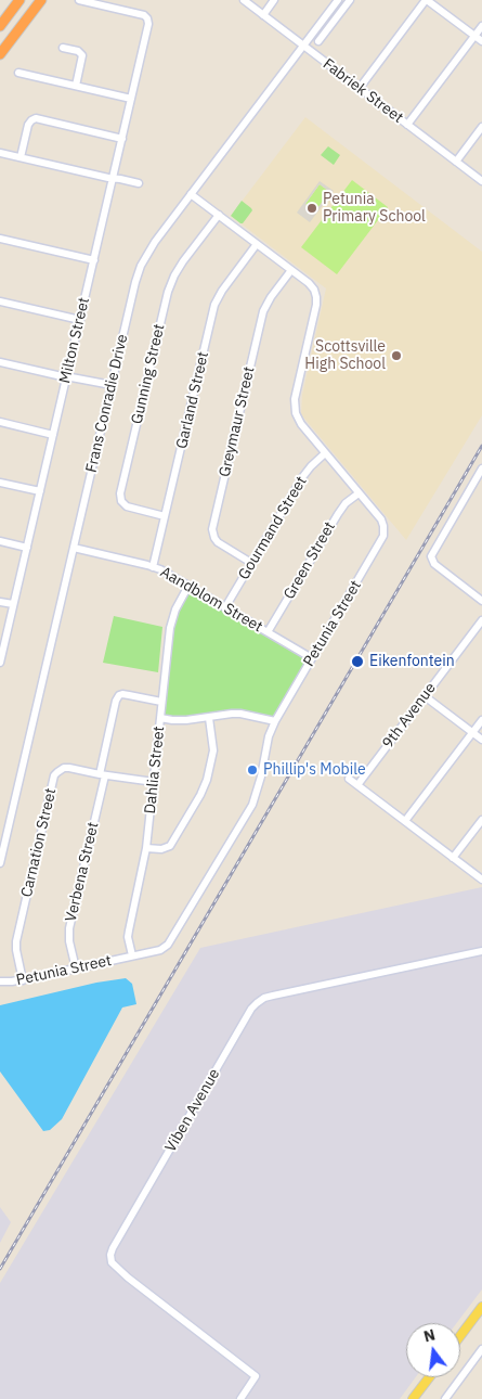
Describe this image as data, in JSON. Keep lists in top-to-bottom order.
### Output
{
  "streets": {
    "street": [
      "Fabriek Street",
      "Milton Street",
      "Gunning Street",
      "Garland Street",
      "Frans Conradie Drive",
      "Greymaur Street",
      "Gourmand Street",
      "Green Street",
      "Aandblom Street",
      "Petunia Street",
      "9th Avenue",
      "Dahlia Street",
      "Carnation Street",
      "Verbena Street",
      "Viben Avenue"
    ]
  },
  "crossings": [
    ["Fabriek Street", "Frans Conradie Drive"],
    ["Gunning Street", "Garland Street"],
    ["Gunning Street", "Petunia Street"],
    ["Garland Street", "Aandblom Street"],
    ["Garland Street", "Petunia Street"],
    ["Frans Conradie Drive", "Aandblom Street"],
    ["Frans Conradie Drive", "Petunia Street"],
    ["Greymaur Street", "Gourmand Street"],
    ["Greymaur Street", "Petunia Street"],
    ["Gourmand Street", "Aandblom Street"],
    ["Gourmand Street", "Petunia Street"],
    ["Green Street", "Aandblom Street"],
    ["Green Street", "Petunia Street"],
    ["Aandblom Street", "Petunia Street"],
    ["Aandblom Street", "Dahlia Street"],
    ["Petunia Street", "Dahlia Street"],
    ["Petunia Street", "Carnation Street"],
    ["Petunia Street", "Verbena Street"],
    ["Dahlia Street", "Carnation Street"],
    ["Dahlia Street", "Verbena Street"],
    ["Carnation Street", "Verbena Street"]
  ],
  "places": [
    "Petunia Primary School",
    "Scottsville High School",
    "Eikenfontein",
    "Phillip's Mobile"
  ],
  "north": "top"
}
